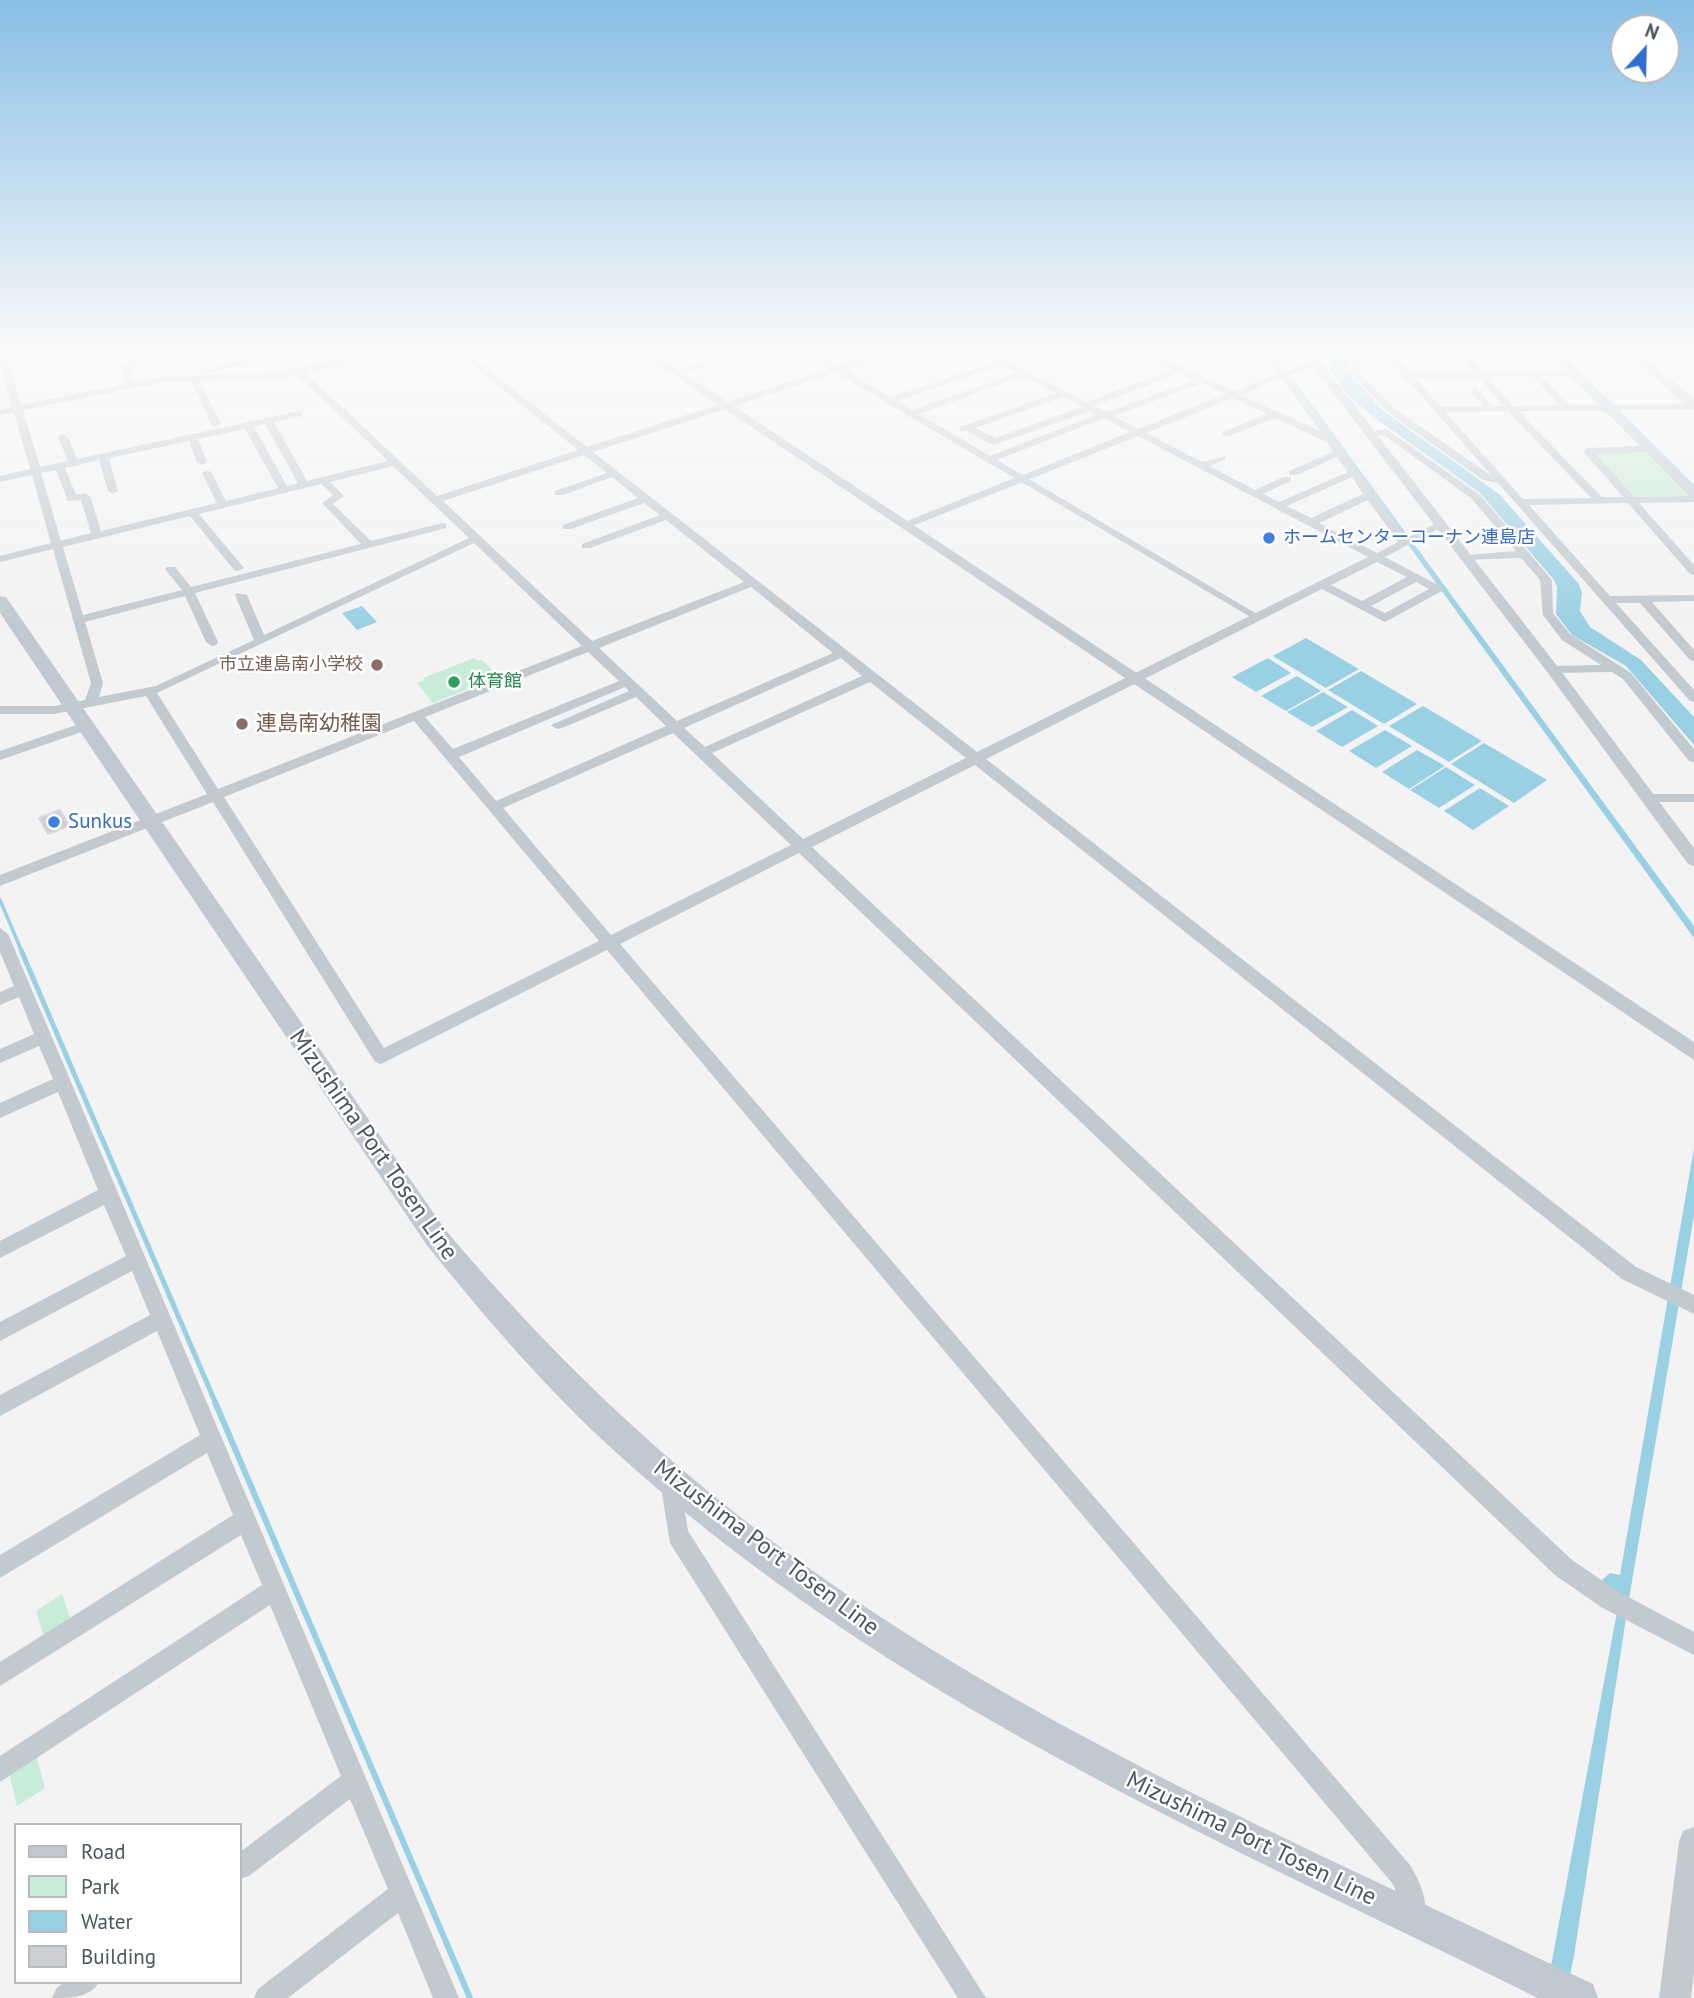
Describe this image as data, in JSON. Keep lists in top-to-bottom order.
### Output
{
  "streets": {
    "main road": ["Mizushima Port Tosen Line"]
  },
  "places": [
    "ホームセンターコーナン連島店",
    "市立連島南小学校",
    "体育館",
    "連島南幼稚園",
    "Sunkus"
  ],
  "legend": [
    "Road",
    "Park",
    "Water",
    "Building"
  ],
  "north": "top"
}
